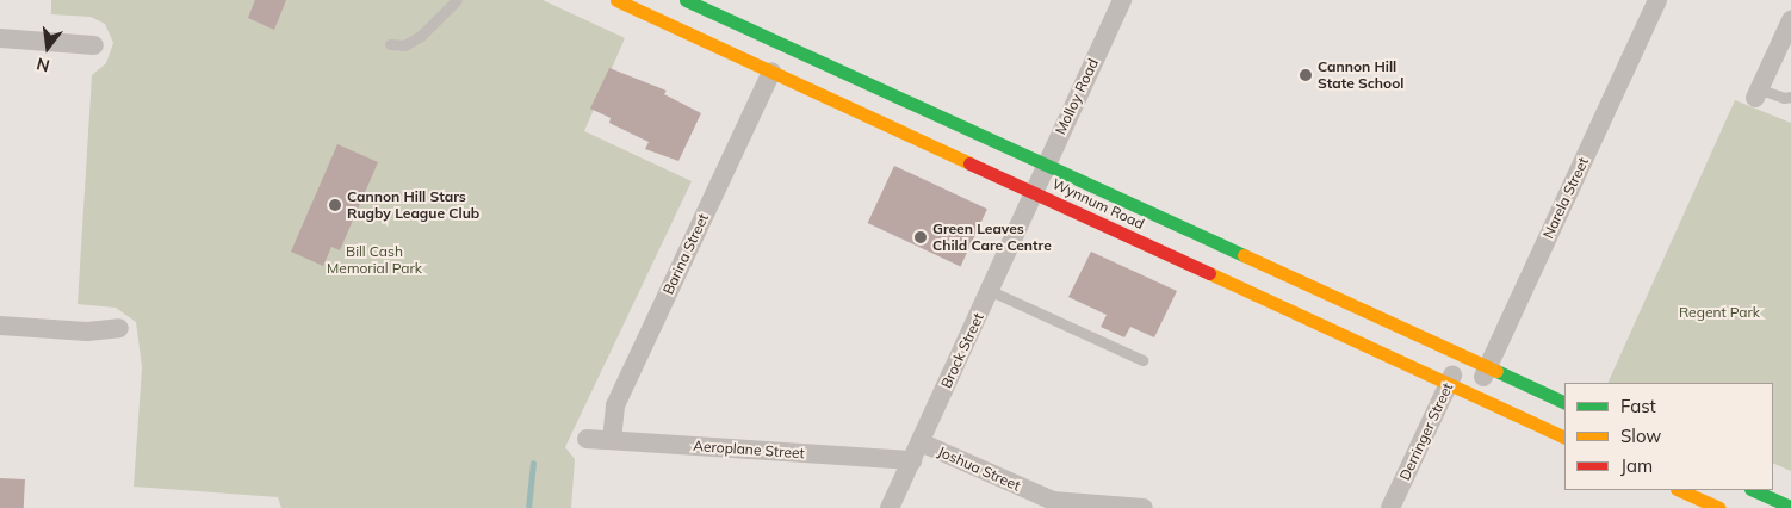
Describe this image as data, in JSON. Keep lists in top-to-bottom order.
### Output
{
  "streets": {
    "main road": ["Wynnum Road"],
    "street": [
      "Molloy Road",
      "Narela Street",
      "Barina Street",
      "Brock Street",
      "Derringer Street",
      "Aeroplane Street",
      "Joshua Street"
    ]
  },
  "crossings": [
    ["Molloy Road", "Wynnum Road"],
    ["Molloy Road", "Brock Street"],
    ["Narela Street", "Wynnum Road"],
    ["Wynnum Road", "Barina Street"],
    ["Wynnum Road", "Brock Street"],
    ["Wynnum Road", "Derringer Street"],
    ["Barina Street", "Aeroplane Street"],
    ["Brock Street", "Aeroplane Street"],
    ["Brock Street", "Joshua Street"]
  ],
  "parks": ["Bill Cash Memorial Park", "Regent Park"],
  "places": ["Cannon Hill State School", "Cannon Hill Stars Rugby League Club", "Green Leaves Child Care Centre"],
  "legend": ["Fast", "Slow", "Jam"],
  "north": "bottom"
}
